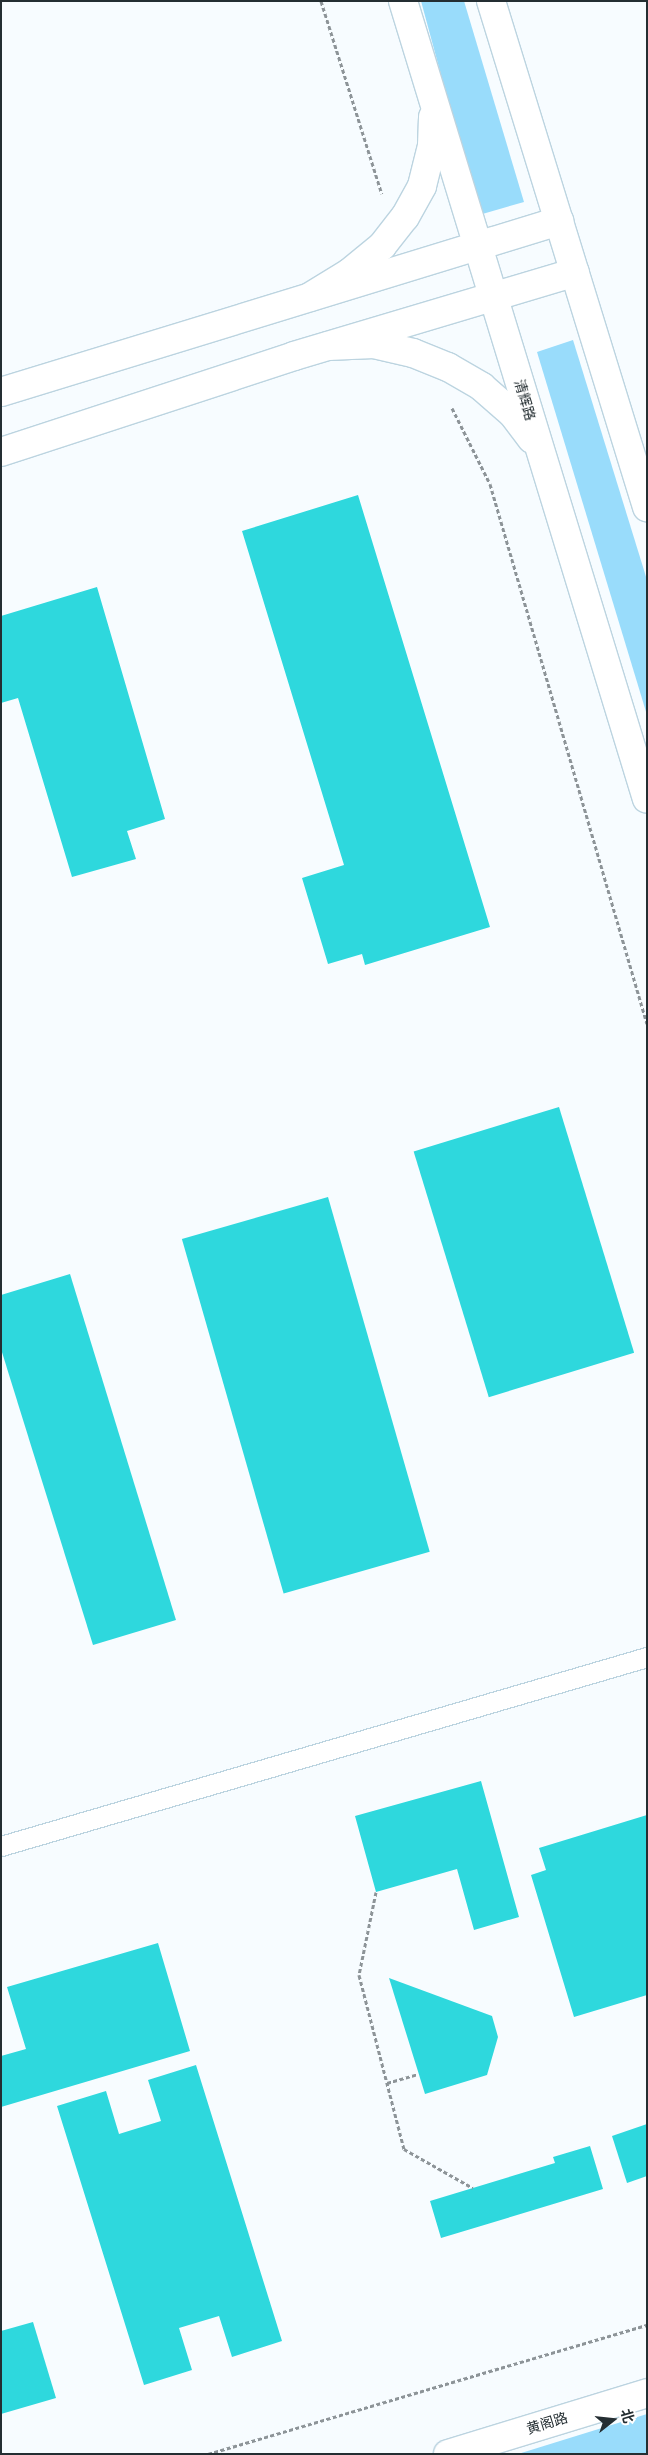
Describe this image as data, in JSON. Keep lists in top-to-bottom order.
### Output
{
  "streets": {
    "street": ["清辉路", "黄阁路"]
  },
  "north": "right"
}
